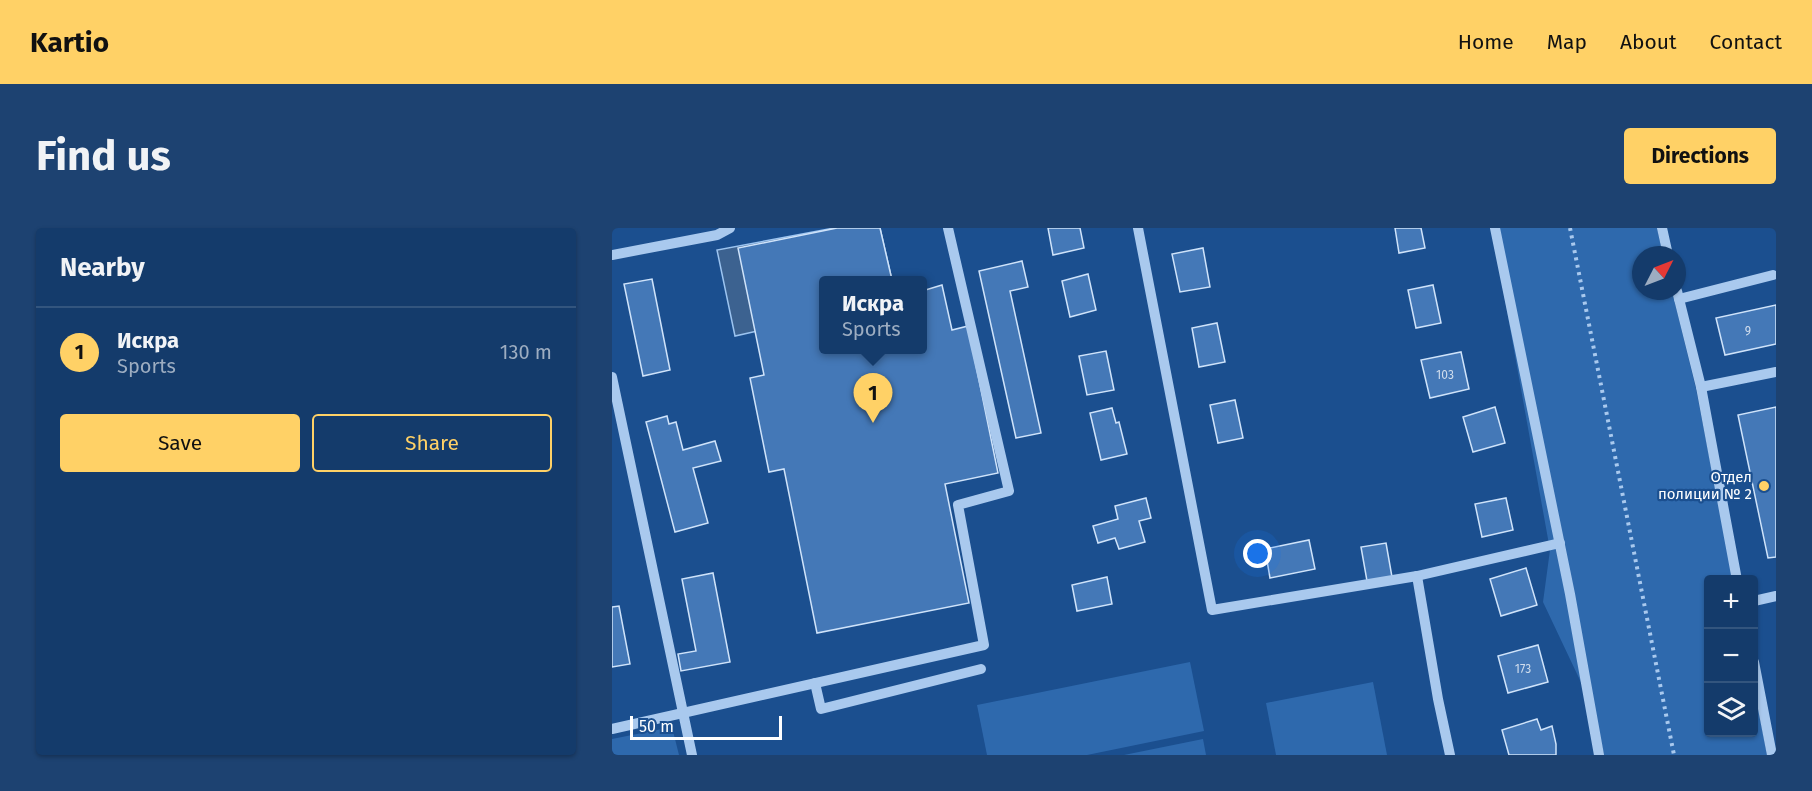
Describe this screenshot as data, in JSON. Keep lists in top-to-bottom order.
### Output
{
  "places": ["Отдел полиции № 2"],
  "house_numbers": ["9", "103", "173"],
  "scale_bar": "50 m",
  "north": "top right",
  "page": {
    "header": "Kartio",
    "nav": [
      "Home",
      "Map",
      "About",
      "Contact"
    ],
    "buttons": [
      "Directions",
      ["Save", "Share"]
    ],
    "title": "Find us",
    "heading": "Nearby",
    "popup": ["Искра", "Sports"],
    "list": [
      {
        "mark": "1",
        "name": "Искра",
        "note": "Sports",
        "value": "130 m"
      }
    ],
    "pins": "1",
    "map_buttons": ["+", "−"],
    "scale": "50 m"
  }
}
